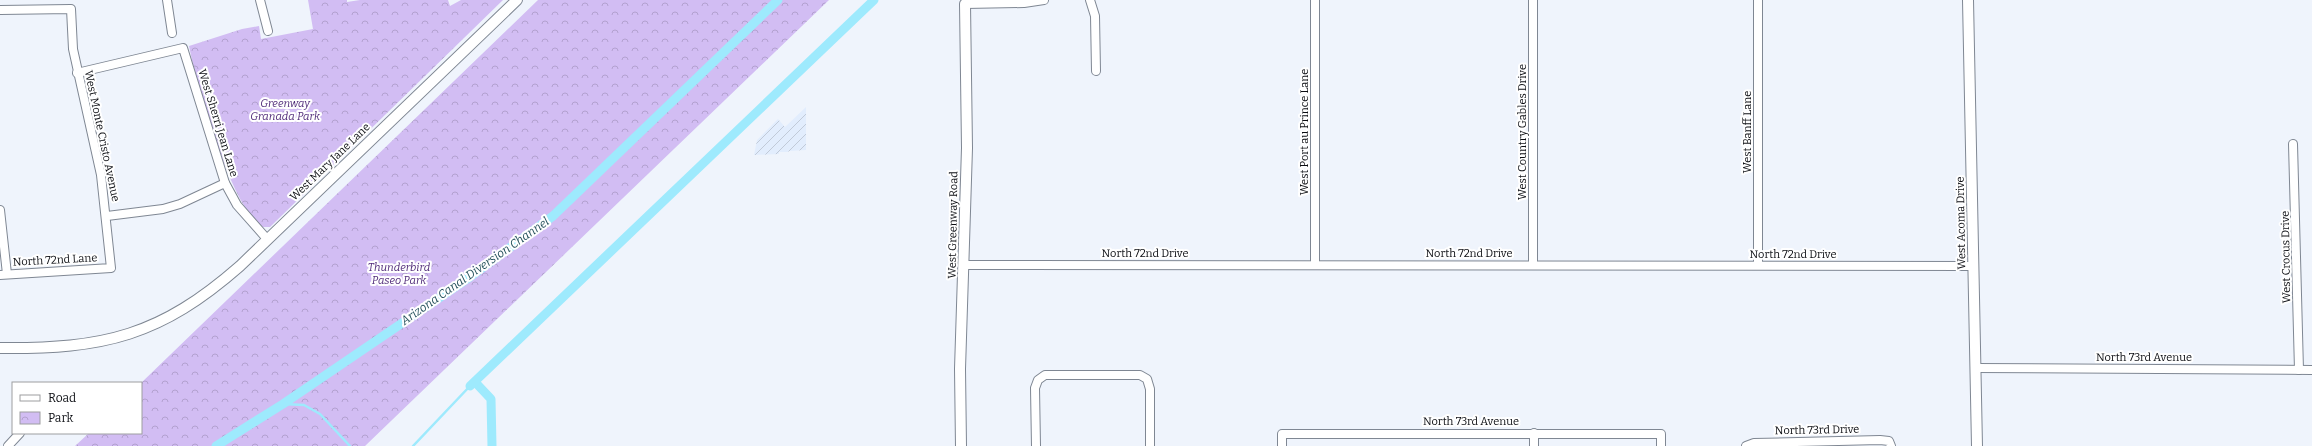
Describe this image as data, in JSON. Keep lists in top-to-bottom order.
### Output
{
  "streets": {
    "street": [
      "West Sherri Jean Lane",
      "West Port au Prince Lane",
      "West Country Gables Drive",
      "West Banff Lane",
      "West Monte Cristo Avenue",
      "West Mary Jane Lane",
      "West Acoma Drive",
      "West Greenway Road",
      "North 72nd Drive",
      "West Crocus Drive",
      "North 72nd Lane",
      "North 73rd Avenue",
      "North 73rd Drive"
    ]
  },
  "crossings": [
    ["West Sherri Jean Lane", "West Monte Cristo Avenue"],
    ["West Sherri Jean Lane", "West Mary Jane Lane"],
    ["West Port au Prince Lane", "North 72nd Drive"],
    ["West Country Gables Drive", "North 72nd Drive"],
    ["West Banff Lane", "North 72nd Drive"],
    ["West Monte Cristo Avenue", "North 72nd Lane"],
    ["West Acoma Drive", "North 72nd Drive"],
    ["West Acoma Drive", "North 73rd Avenue"],
    ["West Greenway Road", "North 72nd Drive"],
    ["West Crocus Drive", "North 73rd Avenue"]
  ],
  "water": ["Arizona Canal Diversion Channel"],
  "parks": ["Greenway Granada Park", "Thunderbird Paseo Park"],
  "legend": ["Road", "Park"]
}
